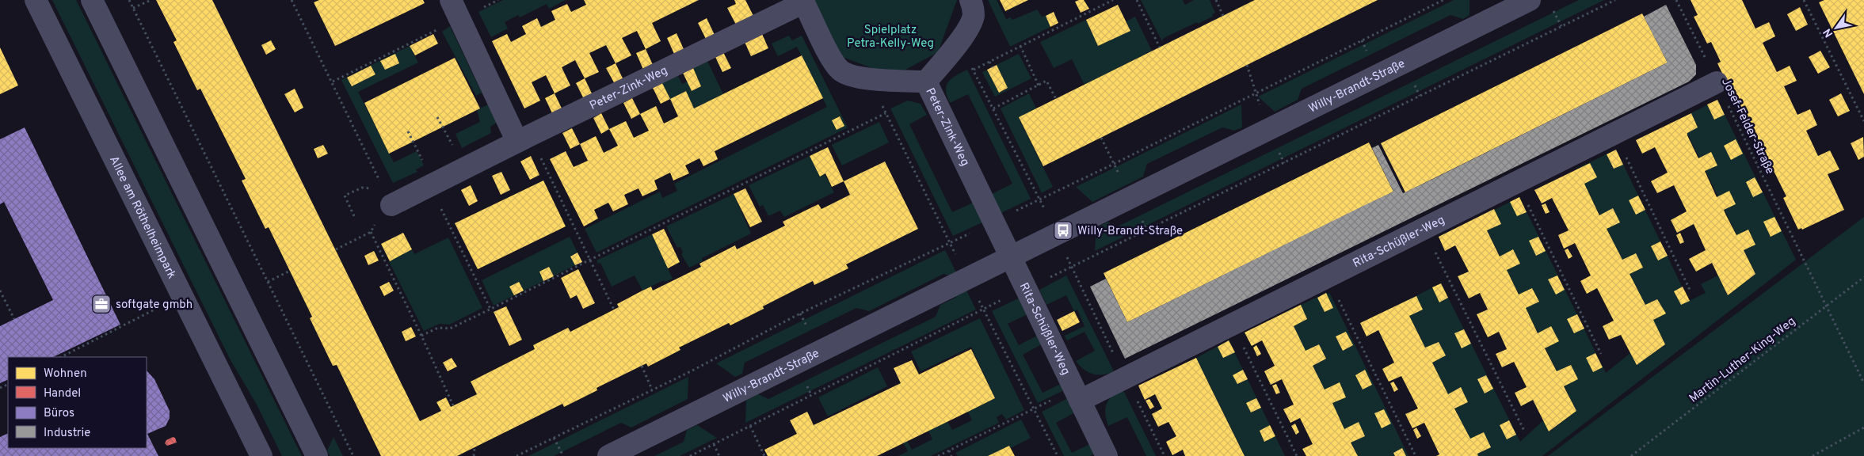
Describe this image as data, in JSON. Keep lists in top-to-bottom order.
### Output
{
  "streets": {
    "street": [
      "Willy-Brandt-Straße",
      "Peter-Zink-Weg",
      "Allee am Röthelheimpark",
      "Rita-Schüßler-Weg"
    ],
    "path": ["Josef-Felder-Straße", "Martin-Luther-King-Weg"]
  },
  "crossings": [
    ["Willy-Brandt-Straße", "Peter-Zink-Weg"],
    ["Willy-Brandt-Straße", "Rita-Schüßler-Weg"],
    ["Peter-Zink-Weg", "Rita-Schüßler-Weg"],
    ["Josef-Felder-Straße", "Rita-Schüßler-Weg"],
    ["Josef-Felder-Straße", "Martin-Luther-King-Weg"]
  ],
  "parks": ["Spielplatz Petra-Kelly-Weg"],
  "places": {
    "bus stop": ["Willy-Brandt-Straße"],
    "office": ["softgate gmbh"]
  },
  "legend": [
    "Wohnen",
    "Handel",
    "Büros",
    "Industrie"
  ],
  "north": "bottom left"
}
